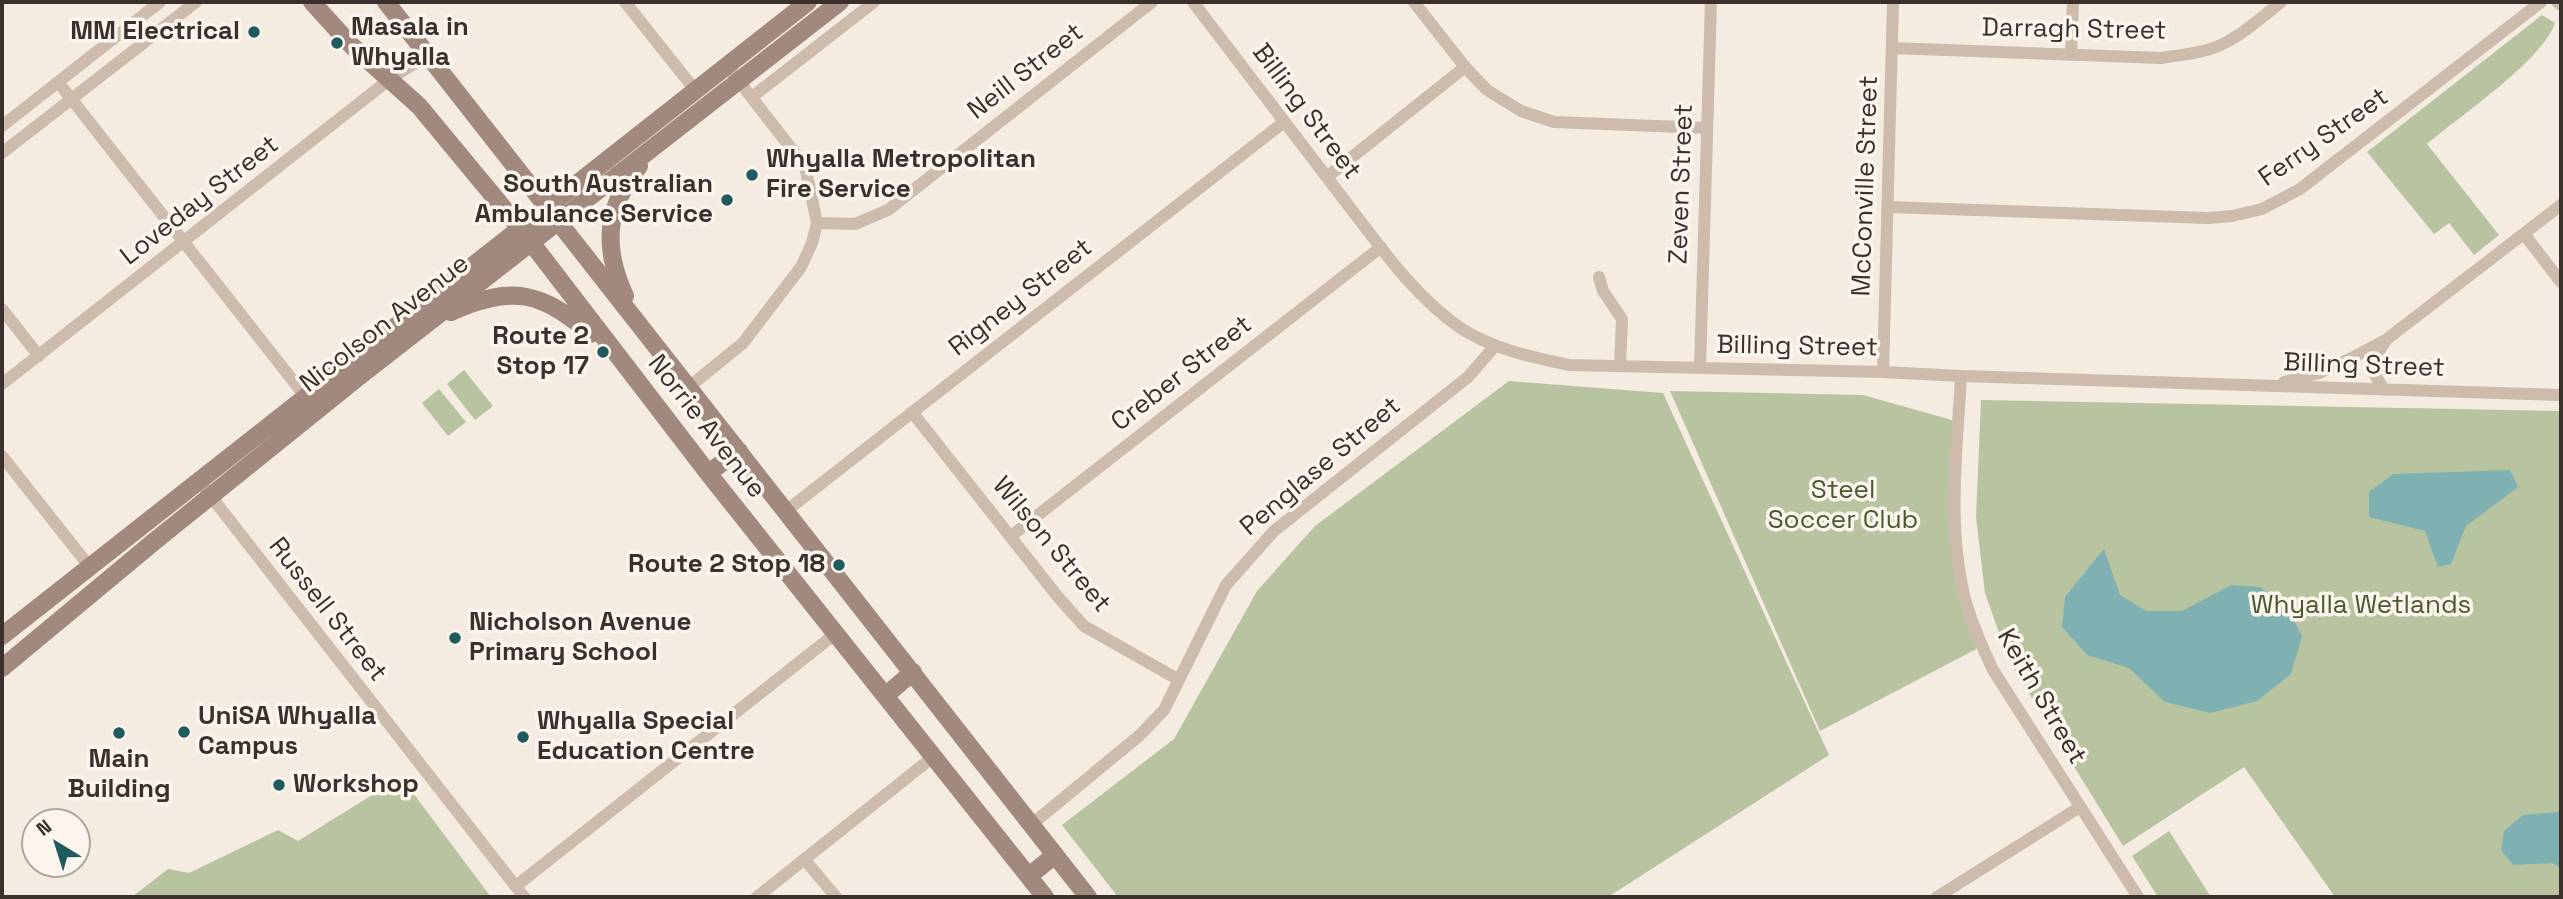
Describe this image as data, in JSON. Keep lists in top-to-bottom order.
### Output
{
  "streets": {
    "main road": ["Nicolson Avenue", "Norrie Avenue"],
    "street": [
      "Darragh Street",
      "Neill Street",
      "Billing Street",
      "Ferry Street",
      "Zeven Street",
      "McConville Street",
      "Loveday Street",
      "Rigney Street",
      "Creber Street",
      "Penglase Street",
      "Wilson Street",
      "Russell Street",
      "Keith Street"
    ]
  },
  "crossings": [
    ["Darragh Street", "McConville Street"],
    ["Billing Street", "Zeven Street"],
    ["Billing Street", "McConville Street"],
    ["Billing Street", "Rigney Street"],
    ["Billing Street", "Creber Street"],
    ["Billing Street", "Penglase Street"],
    ["Billing Street", "Keith Street"],
    ["Ferry Street", "McConville Street"],
    ["Loveday Street", "Norrie Avenue"],
    ["Rigney Street", "Norrie Avenue"],
    ["Rigney Street", "Wilson Street"],
    ["Nicolson Avenue", "Norrie Avenue"],
    ["Nicolson Avenue", "Russell Street"],
    ["Creber Street", "Wilson Street"],
    ["Norrie Avenue", "Penglase Street"],
    ["Penglase Street", "Wilson Street"]
  ],
  "parks": ["Steel Soccer Club", "Whyalla Wetlands"],
  "places": [
    "MM Electrical",
    "Masala in Whyalla",
    "Whyalla Metropolitan Fire Service",
    "South Australian Ambulance Service",
    "Route 2 Stop 17",
    "Route 2 Stop 18",
    "Nicholson Avenue Primary School",
    "UniSA Whyalla Campus",
    "Main Building",
    "Whyalla Special Education Centre",
    "Workshop"
  ],
  "north": "top left"
}
